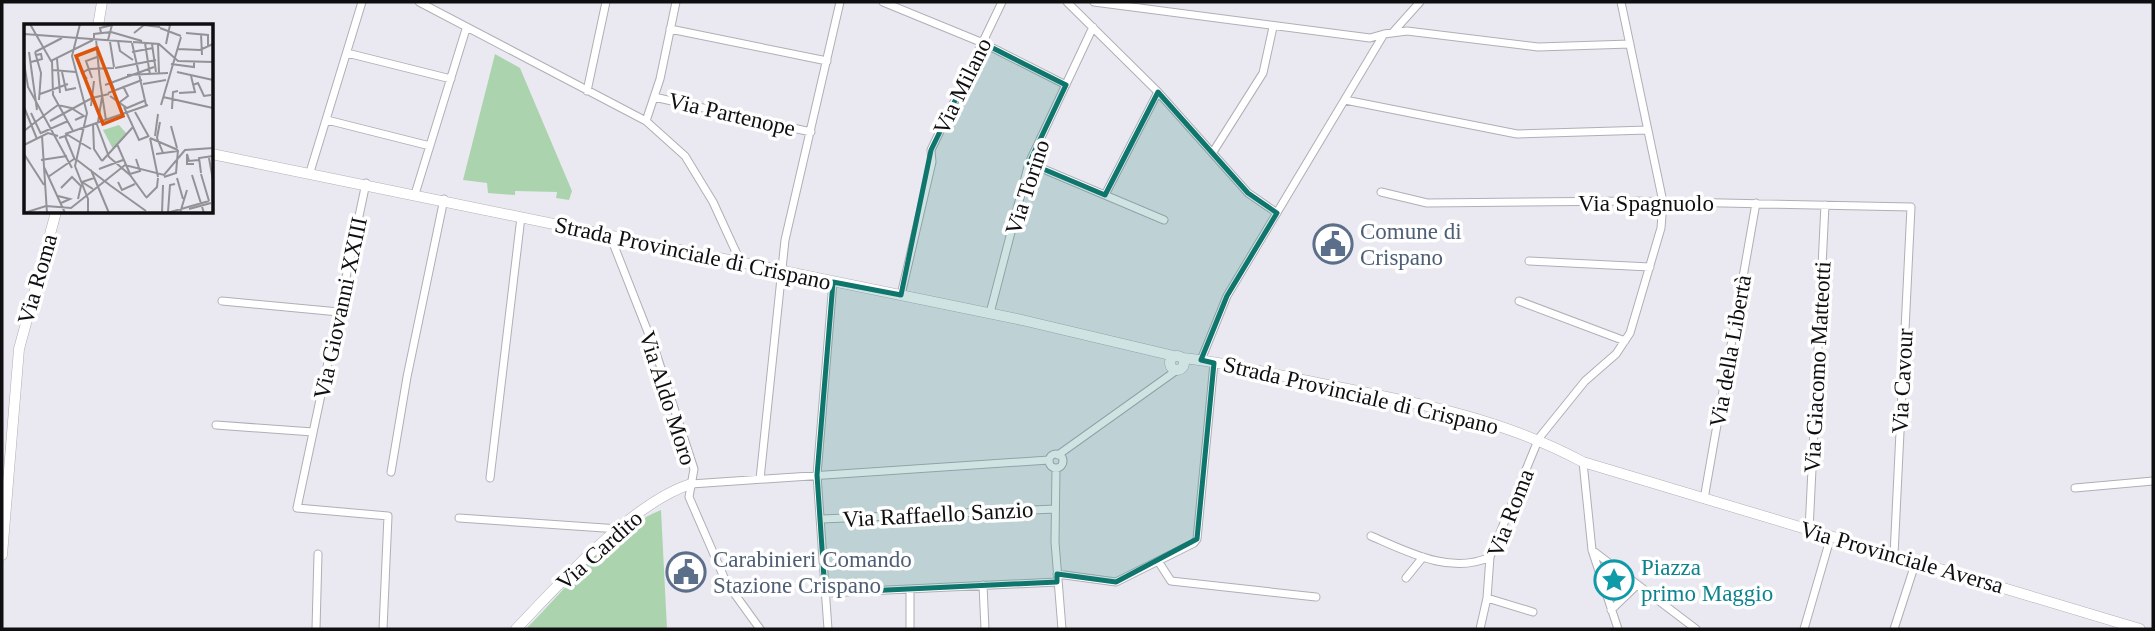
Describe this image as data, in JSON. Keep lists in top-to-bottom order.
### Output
{
  "streets": {
    "street": [
      "Via Milano",
      "Via Partenope",
      "Via Torino",
      "Via Spagnuolo",
      "Strada Provinciale di Crispano",
      "Via Roma",
      "Via Giovanni XXIII",
      "Via della Libertà",
      "Via Giacomo Matteotti",
      "Via Cavour",
      "Via Aldo Moro",
      "Via Raffaello Sanzio",
      "Via Cardito",
      "Via Provinciale Aversa"
    ]
  },
  "crossings": [
    ["Via Milano", "Strada Provinciale di Crispano"],
    ["Via Torino", "Strada Provinciale di Crispano"],
    ["Via Spagnuolo", "Via della Libertà"],
    ["Via Spagnuolo", "Via Giacomo Matteotti"],
    ["Via Spagnuolo", "Via Cavour"],
    ["Strada Provinciale di Crispano", "Via Roma"],
    ["Strada Provinciale di Crispano", "Via Giovanni XXIII"],
    ["Strada Provinciale di Crispano", "Via Aldo Moro"],
    ["Strada Provinciale di Crispano", "Via Provinciale Aversa"],
    ["Via della Libertà", "Via Provinciale Aversa"],
    ["Via Giacomo Matteotti", "Via Provinciale Aversa"],
    ["Via Cavour", "Via Provinciale Aversa"],
    ["Via Aldo Moro", "Via Cardito"]
  ],
  "places": {
    "public building": ["Comune di Crispano", "Carabinieri Comando Stazione Crispano"],
    "place": ["Piazza primo Maggio"]
  }
}
